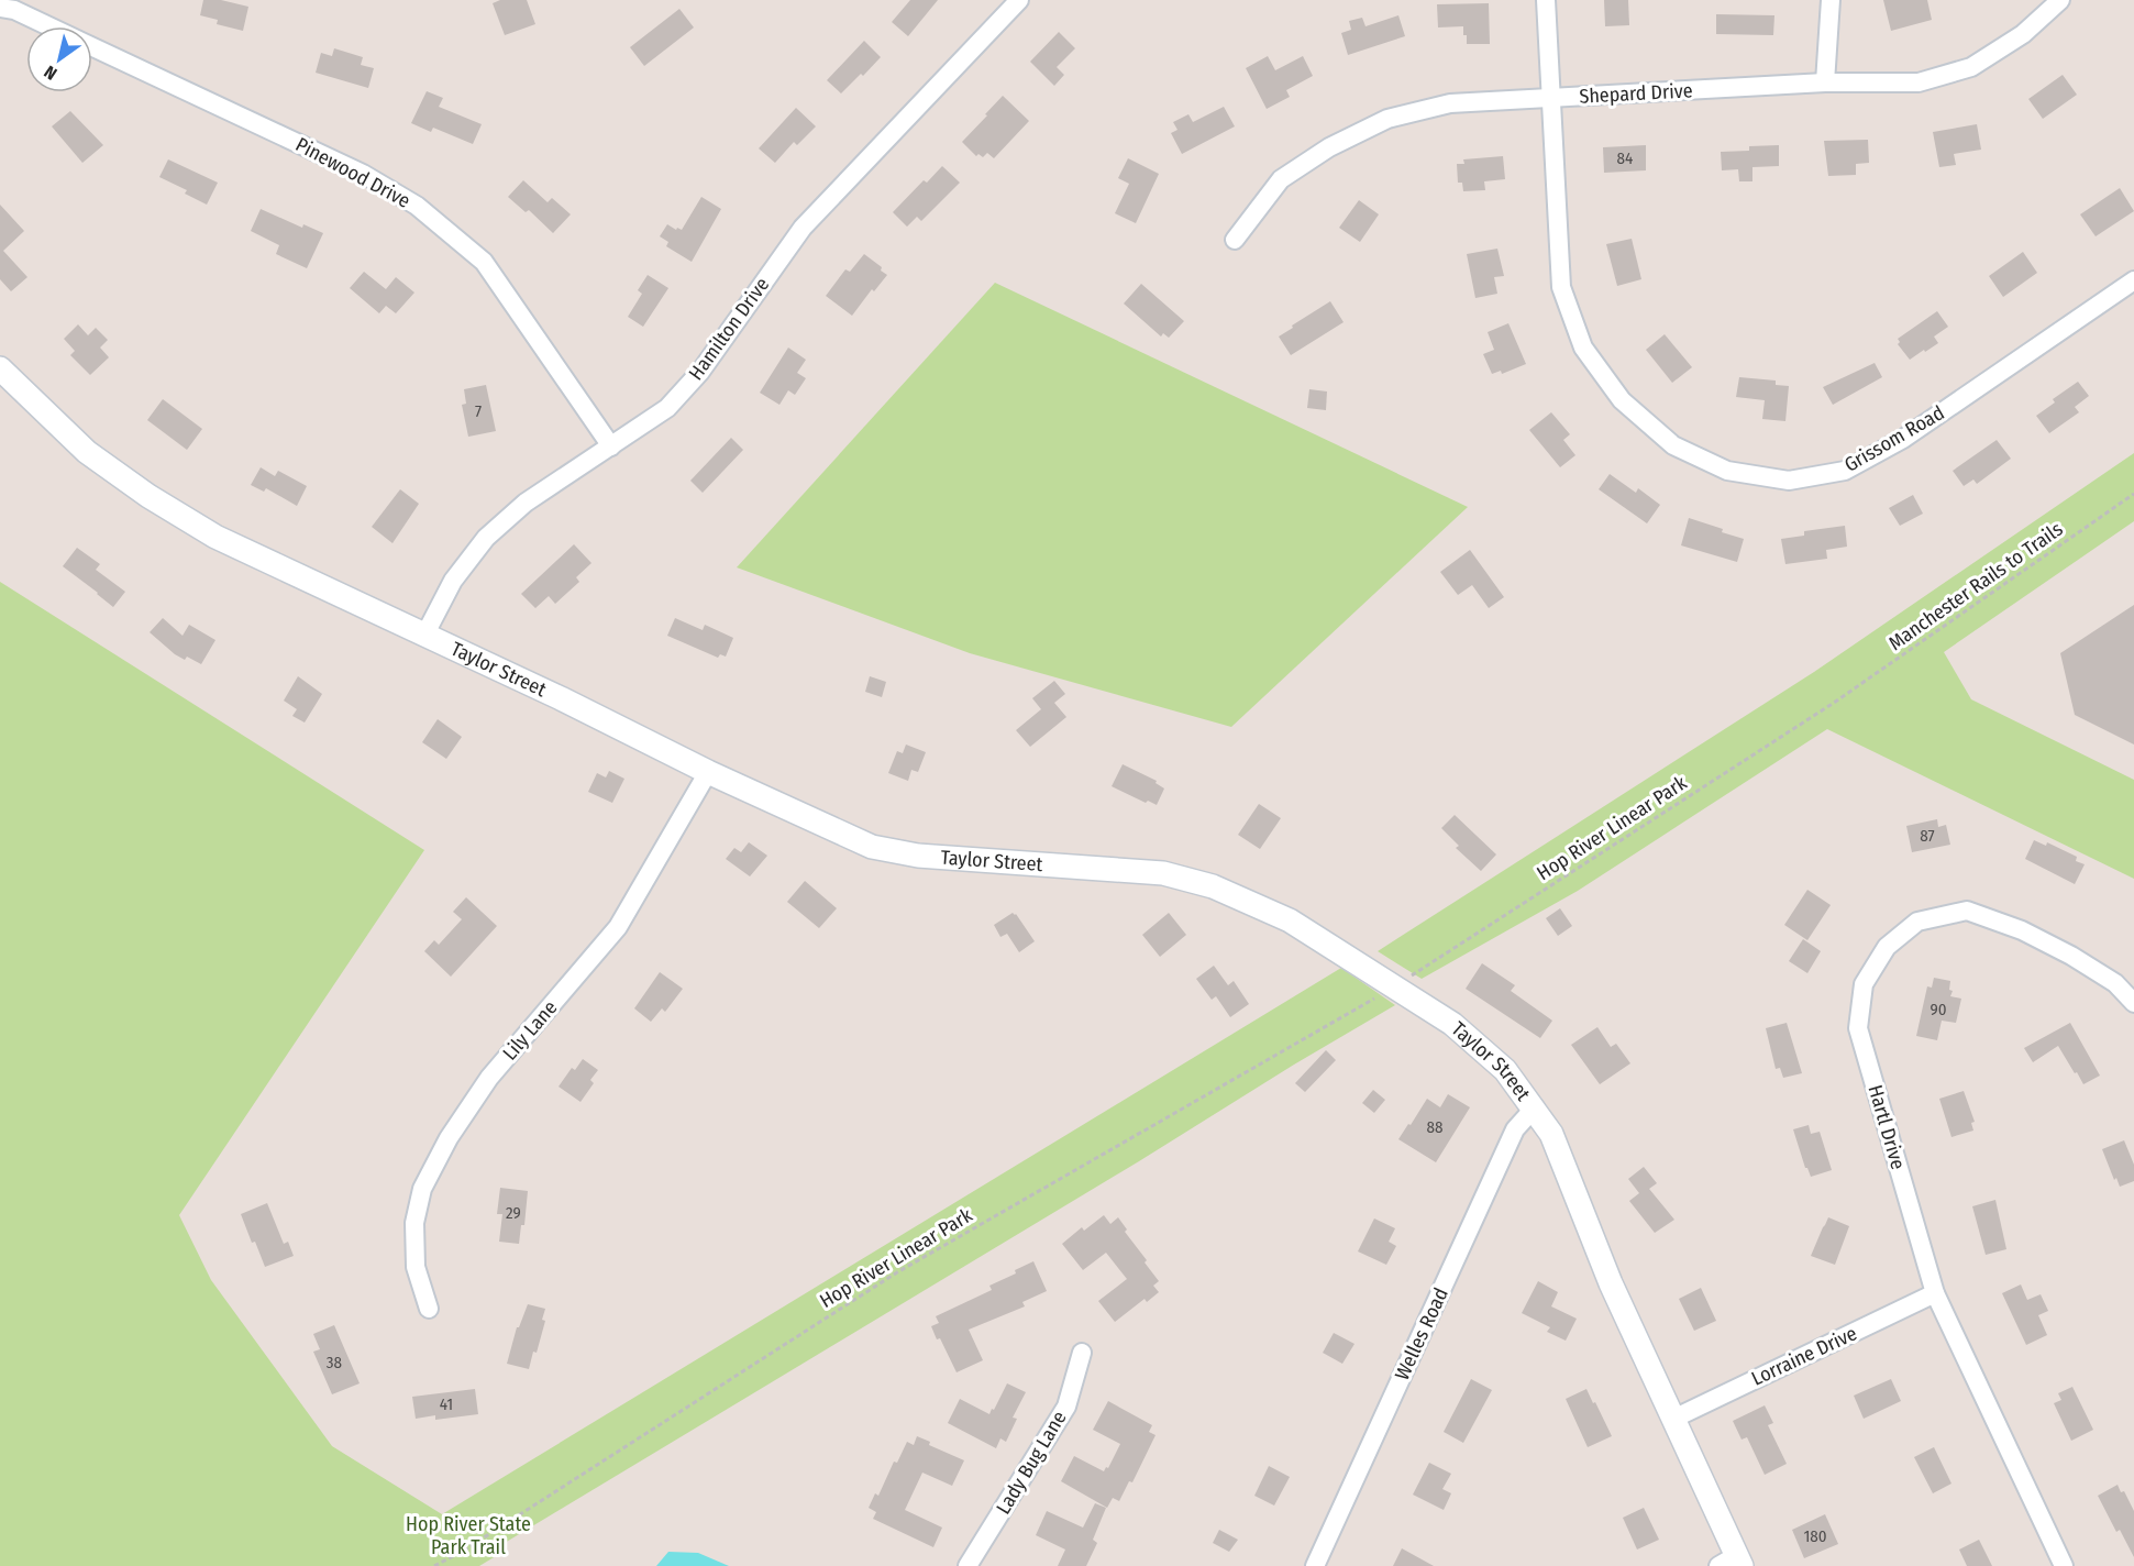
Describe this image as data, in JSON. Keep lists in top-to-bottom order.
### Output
{
  "streets": {
    "street": [
      "Shepard Drive",
      "Pinewood Drive",
      "Hamilton Drive",
      "Grissom Road",
      "Taylor Street",
      "Lily Lane",
      "Hartl Drive",
      "Welles Road",
      "Lorraine Drive",
      "Lady Bug Lane"
    ],
    "path": ["Manchester Rails to Trails", "Hop River Linear Park"]
  },
  "crossings": [
    ["Shepard Drive", "Grissom Road"],
    ["Pinewood Drive", "Hamilton Drive"],
    ["Hamilton Drive", "Taylor Street"],
    ["Manchester Rails to Trails", "Hop River Linear Park"],
    ["Taylor Street", "Lily Lane"],
    ["Taylor Street", "Welles Road"],
    ["Taylor Street", "Lorraine Drive"],
    ["Hartl Drive", "Lorraine Drive"]
  ],
  "parks": ["Hop River State Park Trail"],
  "house_numbers": [
    "84",
    "7",
    "87",
    "90",
    "88",
    "29",
    "38",
    "41",
    "180"
  ],
  "north": "bottom left"
}
